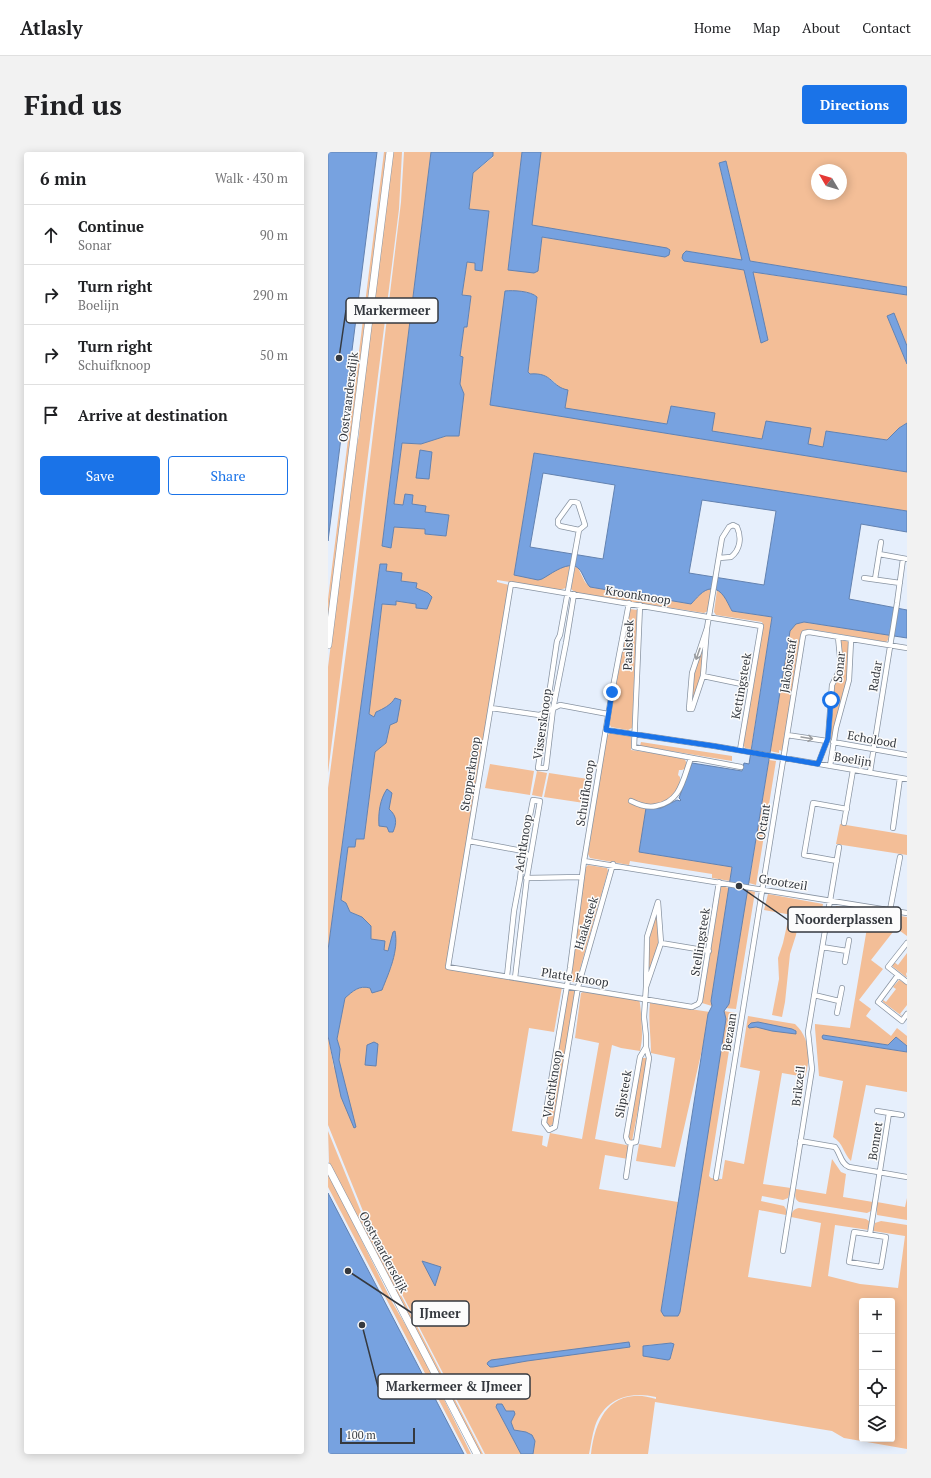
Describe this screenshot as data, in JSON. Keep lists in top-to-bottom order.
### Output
{
  "streets": {
    "main road": ["Oostvaardersdijk"],
    "street": [
      "Kroonknoop",
      "Paalsteek",
      "Jakobsstaf",
      "Sonar",
      "Radar",
      "Kettingsteek",
      "Vissersknoop",
      "Echolood",
      "Boelijn",
      "Stopperknoop",
      "Schuifknoop",
      "Octant",
      "Achtknoop",
      "Grootzeil",
      "Haaksteek",
      "Stellingsteek",
      "Platte knoop",
      "Bezaan",
      "Vlechtknoop",
      "Brikzeil",
      "Slipsteek",
      "Bonnet"
    ]
  },
  "crossings": [
    ["Kroonknoop", "Paalsteek"],
    ["Kroonknoop", "Kettingsteek"],
    ["Kroonknoop", "Vissersknoop"],
    ["Kroonknoop", "Stopperknoop"],
    ["Kroonknoop", "Schuifknoop"],
    ["Paalsteek", "Boelijn"],
    ["Jakobsstaf", "Sonar"],
    ["Jakobsstaf", "Radar"],
    ["Jakobsstaf", "Boelijn"],
    ["Jakobsstaf", "Octant"],
    ["Sonar", "Echolood"],
    ["Sonar", "Boelijn"],
    ["Radar", "Echolood"],
    ["Radar", "Boelijn"],
    ["Kettingsteek", "Boelijn"],
    ["Boelijn", "Schuifknoop"],
    ["Boelijn", "Octant"],
    ["Stopperknoop", "Platte knoop"],
    ["Schuifknoop", "Grootzeil"],
    ["Schuifknoop", "Platte knoop"],
    ["Schuifknoop", "Vlechtknoop"],
    ["Octant", "Grootzeil"],
    ["Octant", "Bezaan"],
    ["Achtknoop", "Platte knoop"],
    ["Grootzeil", "Haaksteek"],
    ["Grootzeil", "Stellingsteek"],
    ["Grootzeil", "Bezaan"],
    ["Grootzeil", "Brikzeil"],
    ["Haaksteek", "Platte knoop"],
    ["Haaksteek", "Vlechtknoop"],
    ["Stellingsteek", "Platte knoop"],
    ["Platte knoop", "Vlechtknoop"],
    ["Platte knoop", "Slipsteek"],
    ["Brikzeil", "Bonnet"]
  ],
  "places": [
    "Markermeer",
    "Noorderplassen",
    "IJmeer",
    "Markermeer & IJmeer"
  ],
  "scale_bar": "100 m",
  "north": "top left",
  "page": {
    "header": "Atlasly",
    "nav": [
      "Home",
      "Map",
      "About",
      "Contact"
    ],
    "buttons": [
      "Directions",
      ["Save", "Share"]
    ],
    "title": "Find us",
    "heading": ["6 min", "Walk · 430 m"],
    "list": [
      ["Continue", "Sonar", "90 m"],
      ["Turn right", "Boelijn", "290 m"],
      ["Turn right", "Schuifknoop", "50 m"],
      "Arrive at destination"
    ],
    "map_buttons": ["+", "−"],
    "scale": "100 m"
  }
}
